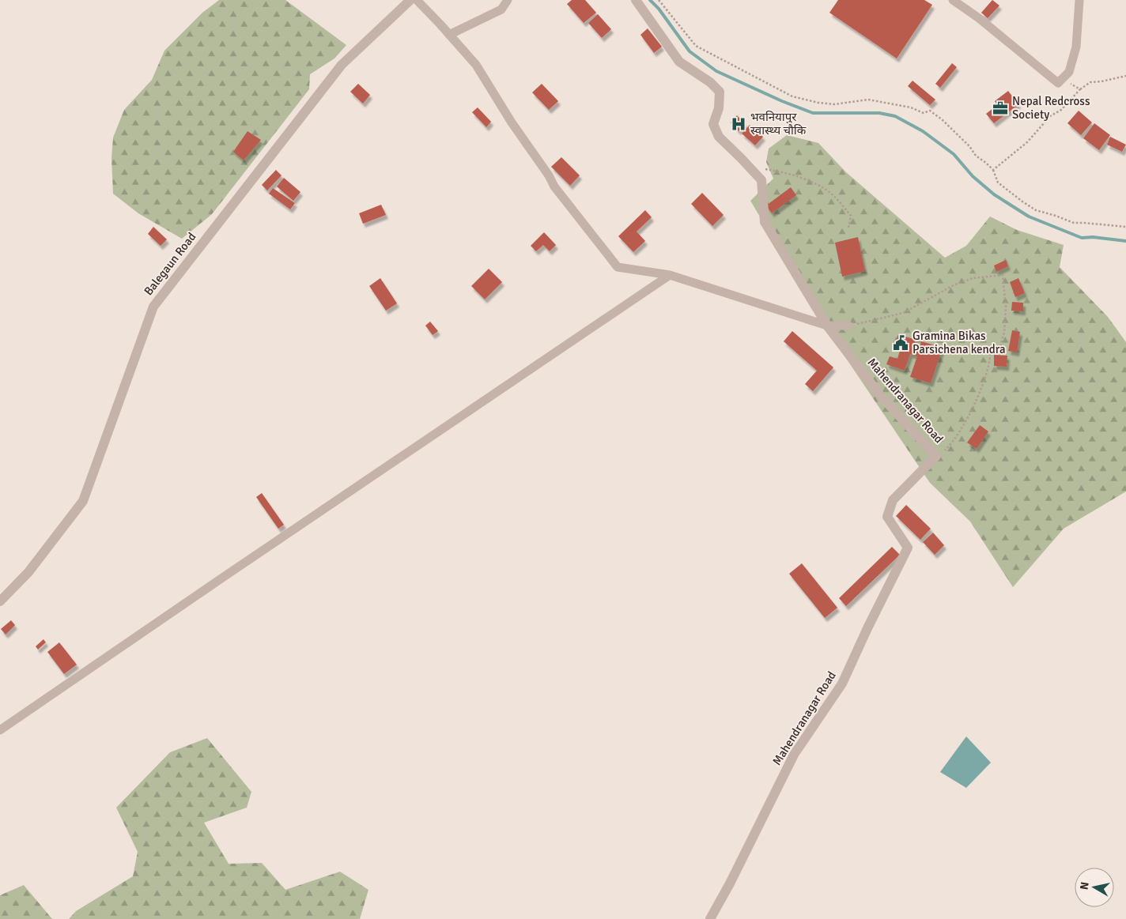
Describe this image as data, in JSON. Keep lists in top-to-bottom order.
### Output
{
  "streets": {
    "street": ["Balegaun Road", "Mahendranagar Road"]
  },
  "places": {
    "office": ["Nepal Redcross Society"],
    "hospital": ["भवनियापुर स्वास्थ्य चाैकि"],
    "public building": ["Gramina Bikas Parsichena kendra"]
  },
  "north": "left"
}
